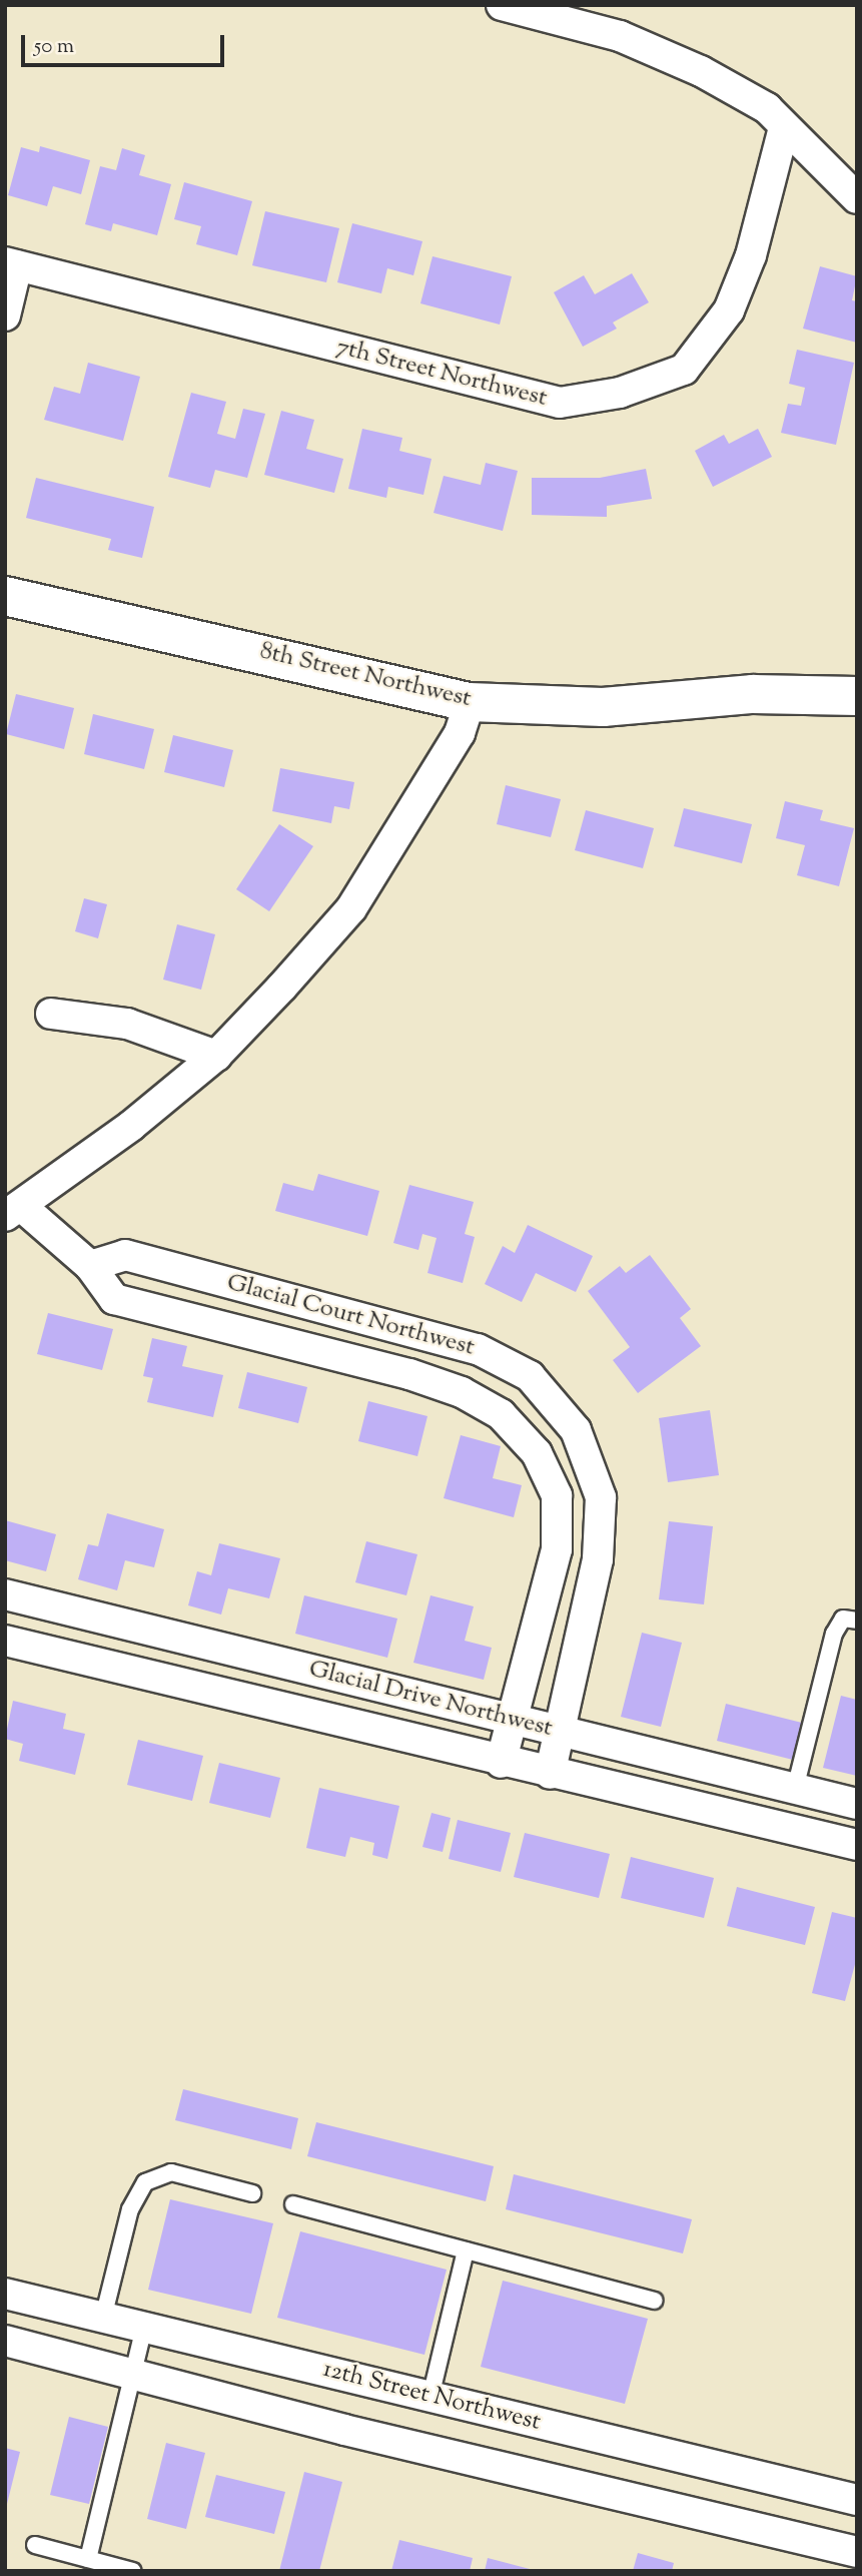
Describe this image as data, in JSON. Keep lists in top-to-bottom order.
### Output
{
  "streets": {
    "street": [
      "7th Street Northwest",
      "8th Street Northwest",
      "Glacial Court Northwest",
      "Glacial Drive Northwest",
      "12th Street Northwest"
    ]
  },
  "crossings": [
    ["Glacial Court Northwest", "Glacial Drive Northwest"]
  ],
  "scale_bar": "50 m"
}
